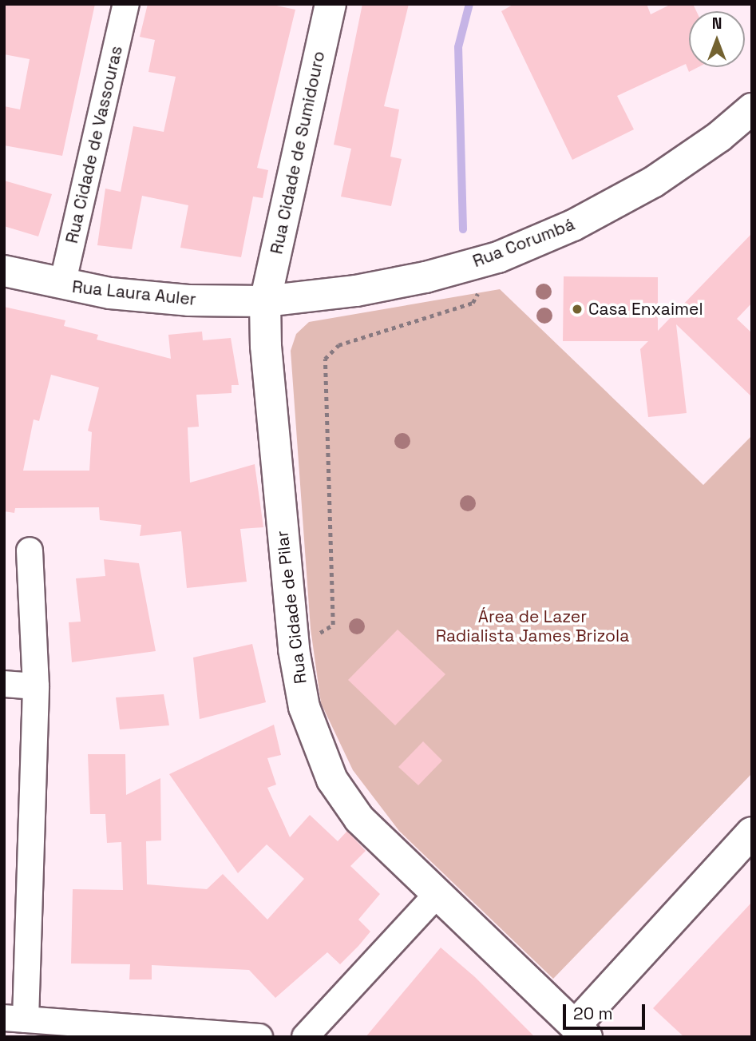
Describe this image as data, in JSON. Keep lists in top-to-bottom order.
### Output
{
  "streets": {
    "street": [
      "Rua Cidade de Vassouras",
      "Rua Cidade de Sumidouro",
      "Rua Corumbá",
      "Rua Laura Auler",
      "Rua Cidade de Pilar"
    ]
  },
  "crossings": [
    ["Rua Cidade de Vassouras", "Rua Laura Auler"],
    ["Rua Cidade de Sumidouro", "Rua Corumbá"],
    ["Rua Cidade de Sumidouro", "Rua Laura Auler"],
    ["Rua Cidade de Sumidouro", "Rua Cidade de Pilar"],
    ["Rua Corumbá", "Rua Laura Auler"],
    ["Rua Corumbá", "Rua Cidade de Pilar"],
    ["Rua Laura Auler", "Rua Cidade de Pilar"]
  ],
  "parks": ["Área de Lazer Radialista James Brizola"],
  "places": ["Casa Enxaimel"],
  "scale_bar": "20 m",
  "north": "top"
}
